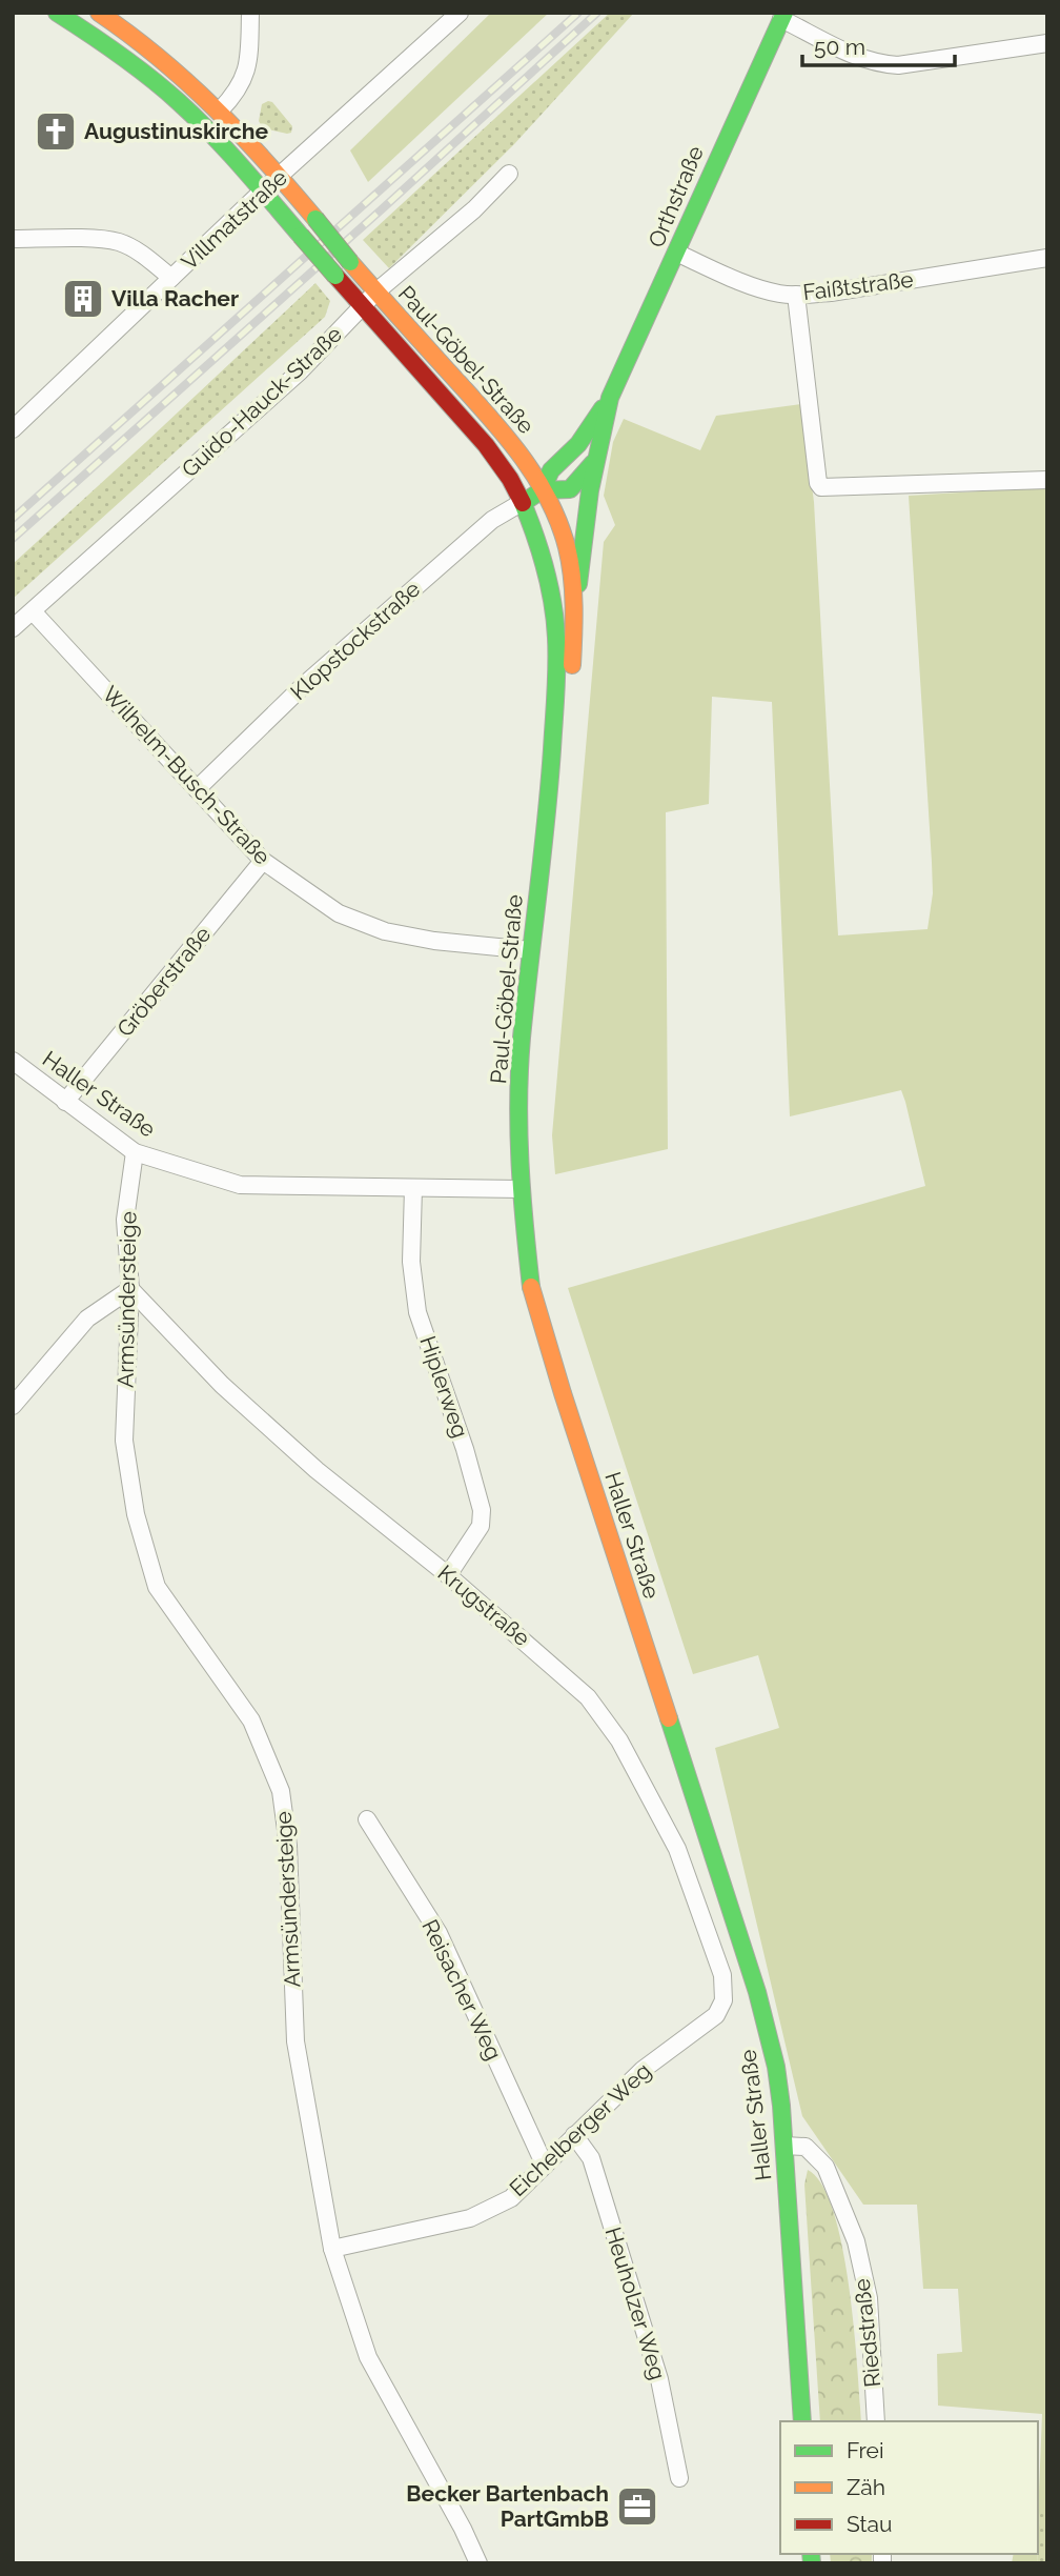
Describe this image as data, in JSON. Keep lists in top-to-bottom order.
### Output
{
  "streets": {
    "main road": ["Orthstraße", "Paul-Göbel-Straße", "Haller Straße"],
    "street": [
      "Villmatstraße",
      "Faißtstraße",
      "Guido-Hauck-Straße",
      "Klopstockstraße",
      "Wilhelm-Busch-Straße",
      "Gröberstraße",
      "Armsündersteige",
      "Hiplerweg",
      "Krugstraße",
      "Reisacher Weg",
      "Eichelberger Weg",
      "Heuholzer Weg",
      "Riedstraße"
    ]
  },
  "crossings": [
    ["Orthstraße", "Faißtstraße"],
    ["Orthstraße", "Paul-Göbel-Straße"],
    ["Orthstraße", "Klopstockstraße"],
    ["Villmatstraße", "Paul-Göbel-Straße"],
    ["Paul-Göbel-Straße", "Guido-Hauck-Straße"],
    ["Paul-Göbel-Straße", "Klopstockstraße"],
    ["Paul-Göbel-Straße", "Wilhelm-Busch-Straße"],
    ["Paul-Göbel-Straße", "Haller Straße"],
    ["Guido-Hauck-Straße", "Wilhelm-Busch-Straße"],
    ["Klopstockstraße", "Wilhelm-Busch-Straße"],
    ["Wilhelm-Busch-Straße", "Gröberstraße"],
    ["Gröberstraße", "Haller Straße"],
    ["Haller Straße", "Armsündersteige"],
    ["Haller Straße", "Hiplerweg"],
    ["Haller Straße", "Riedstraße"],
    ["Armsündersteige", "Krugstraße"],
    ["Armsündersteige", "Eichelberger Weg"],
    ["Hiplerweg", "Krugstraße"],
    ["Krugstraße", "Eichelberger Weg"],
    ["Reisacher Weg", "Eichelberger Weg"],
    ["Eichelberger Weg", "Heuholzer Weg"]
  ],
  "places": {
    "church": ["Augustinuskirche"],
    "building": ["Villa Racher"],
    "office": ["Becker Bartenbach PartGmbB"]
  },
  "legend": ["Frei", "Zäh", "Stau"],
  "scale_bar": "50 m"
}
